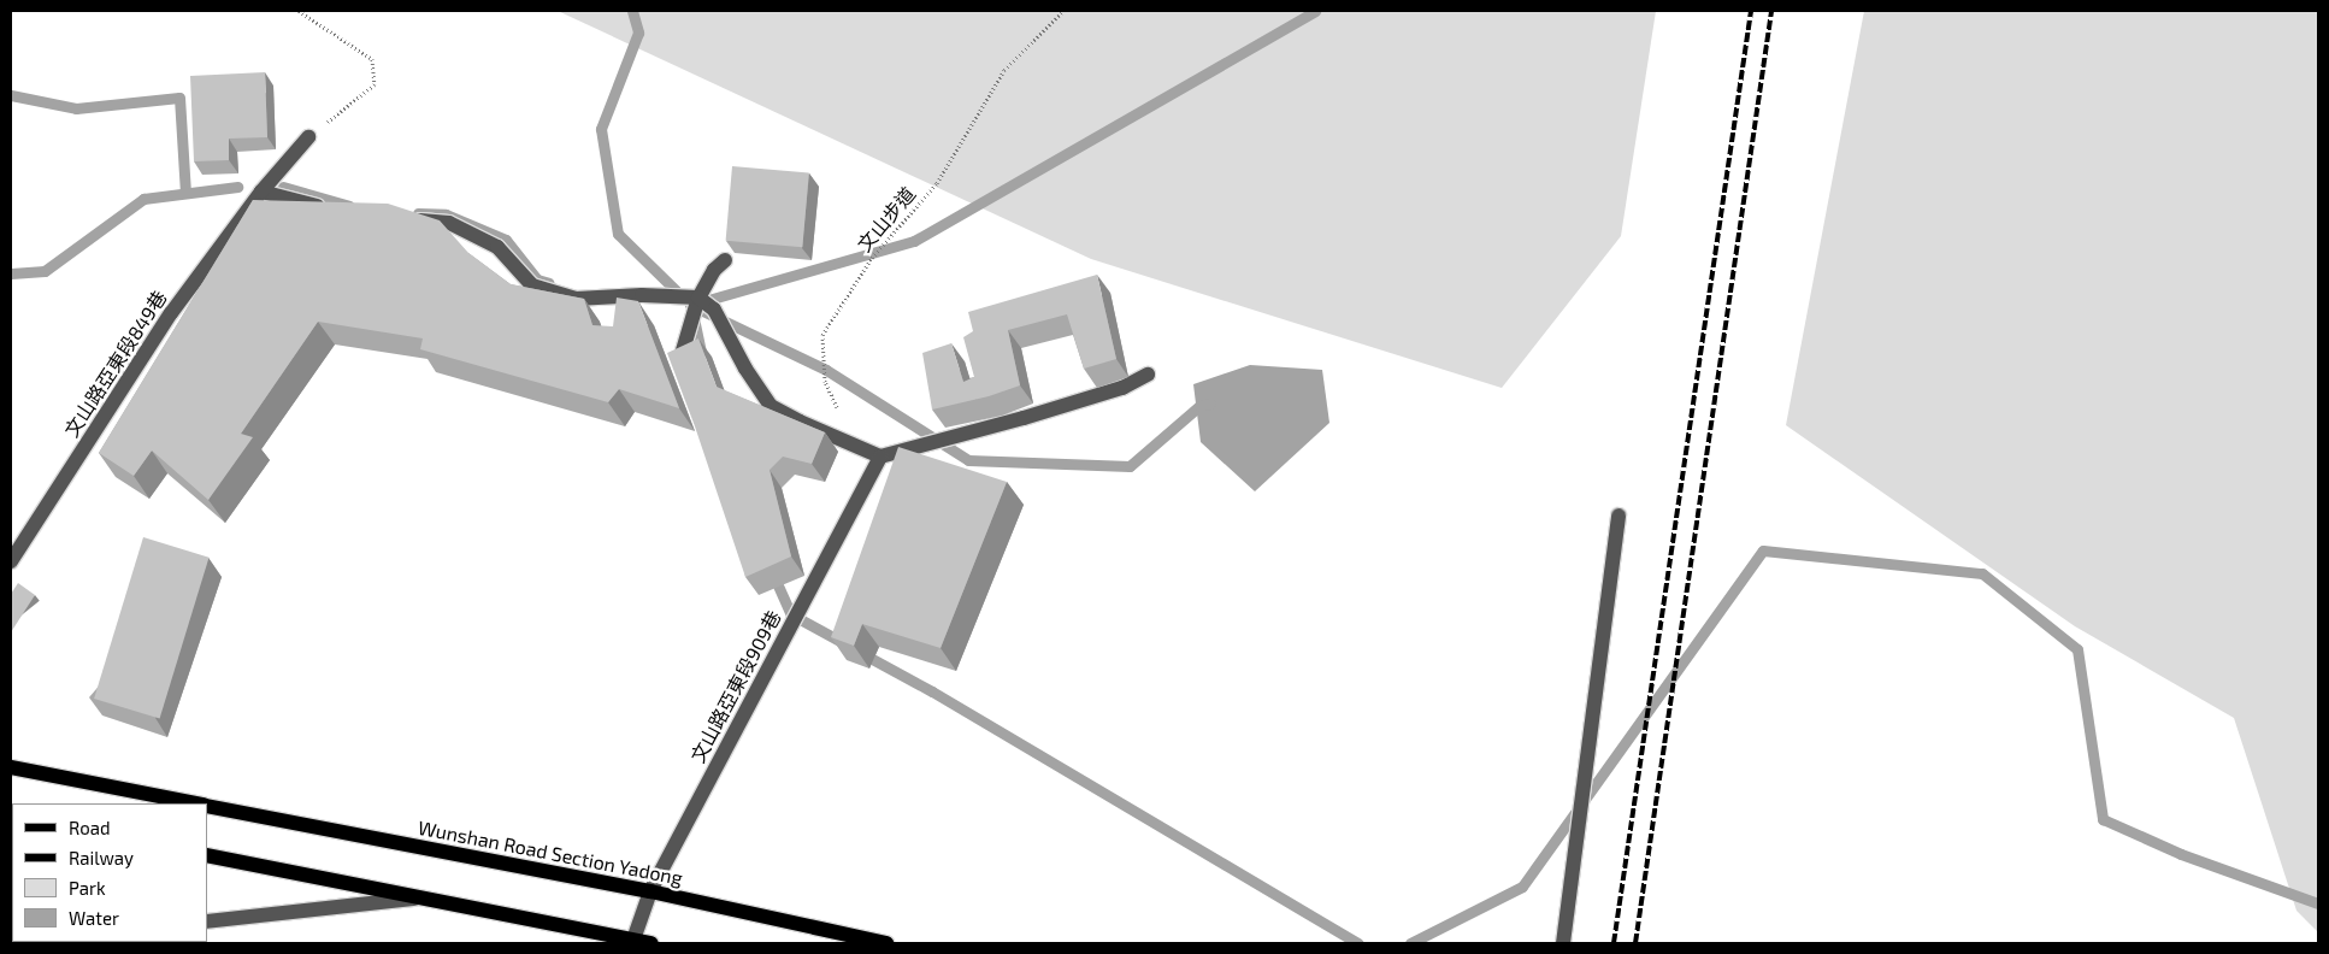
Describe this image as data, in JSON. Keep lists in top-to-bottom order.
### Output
{
  "streets": {
    "main road": ["Wunshan Road Section Yadong"],
    "street": ["文山路亞東段849巷", "文山路亞東段909巷"],
    "path": ["文山步道"]
  },
  "crossings": [
    ["文山路亞東段909巷", "Wunshan Road Section Yadong"]
  ],
  "legend": [
    "Road",
    "Railway",
    "Park",
    "Water"
  ]
}
